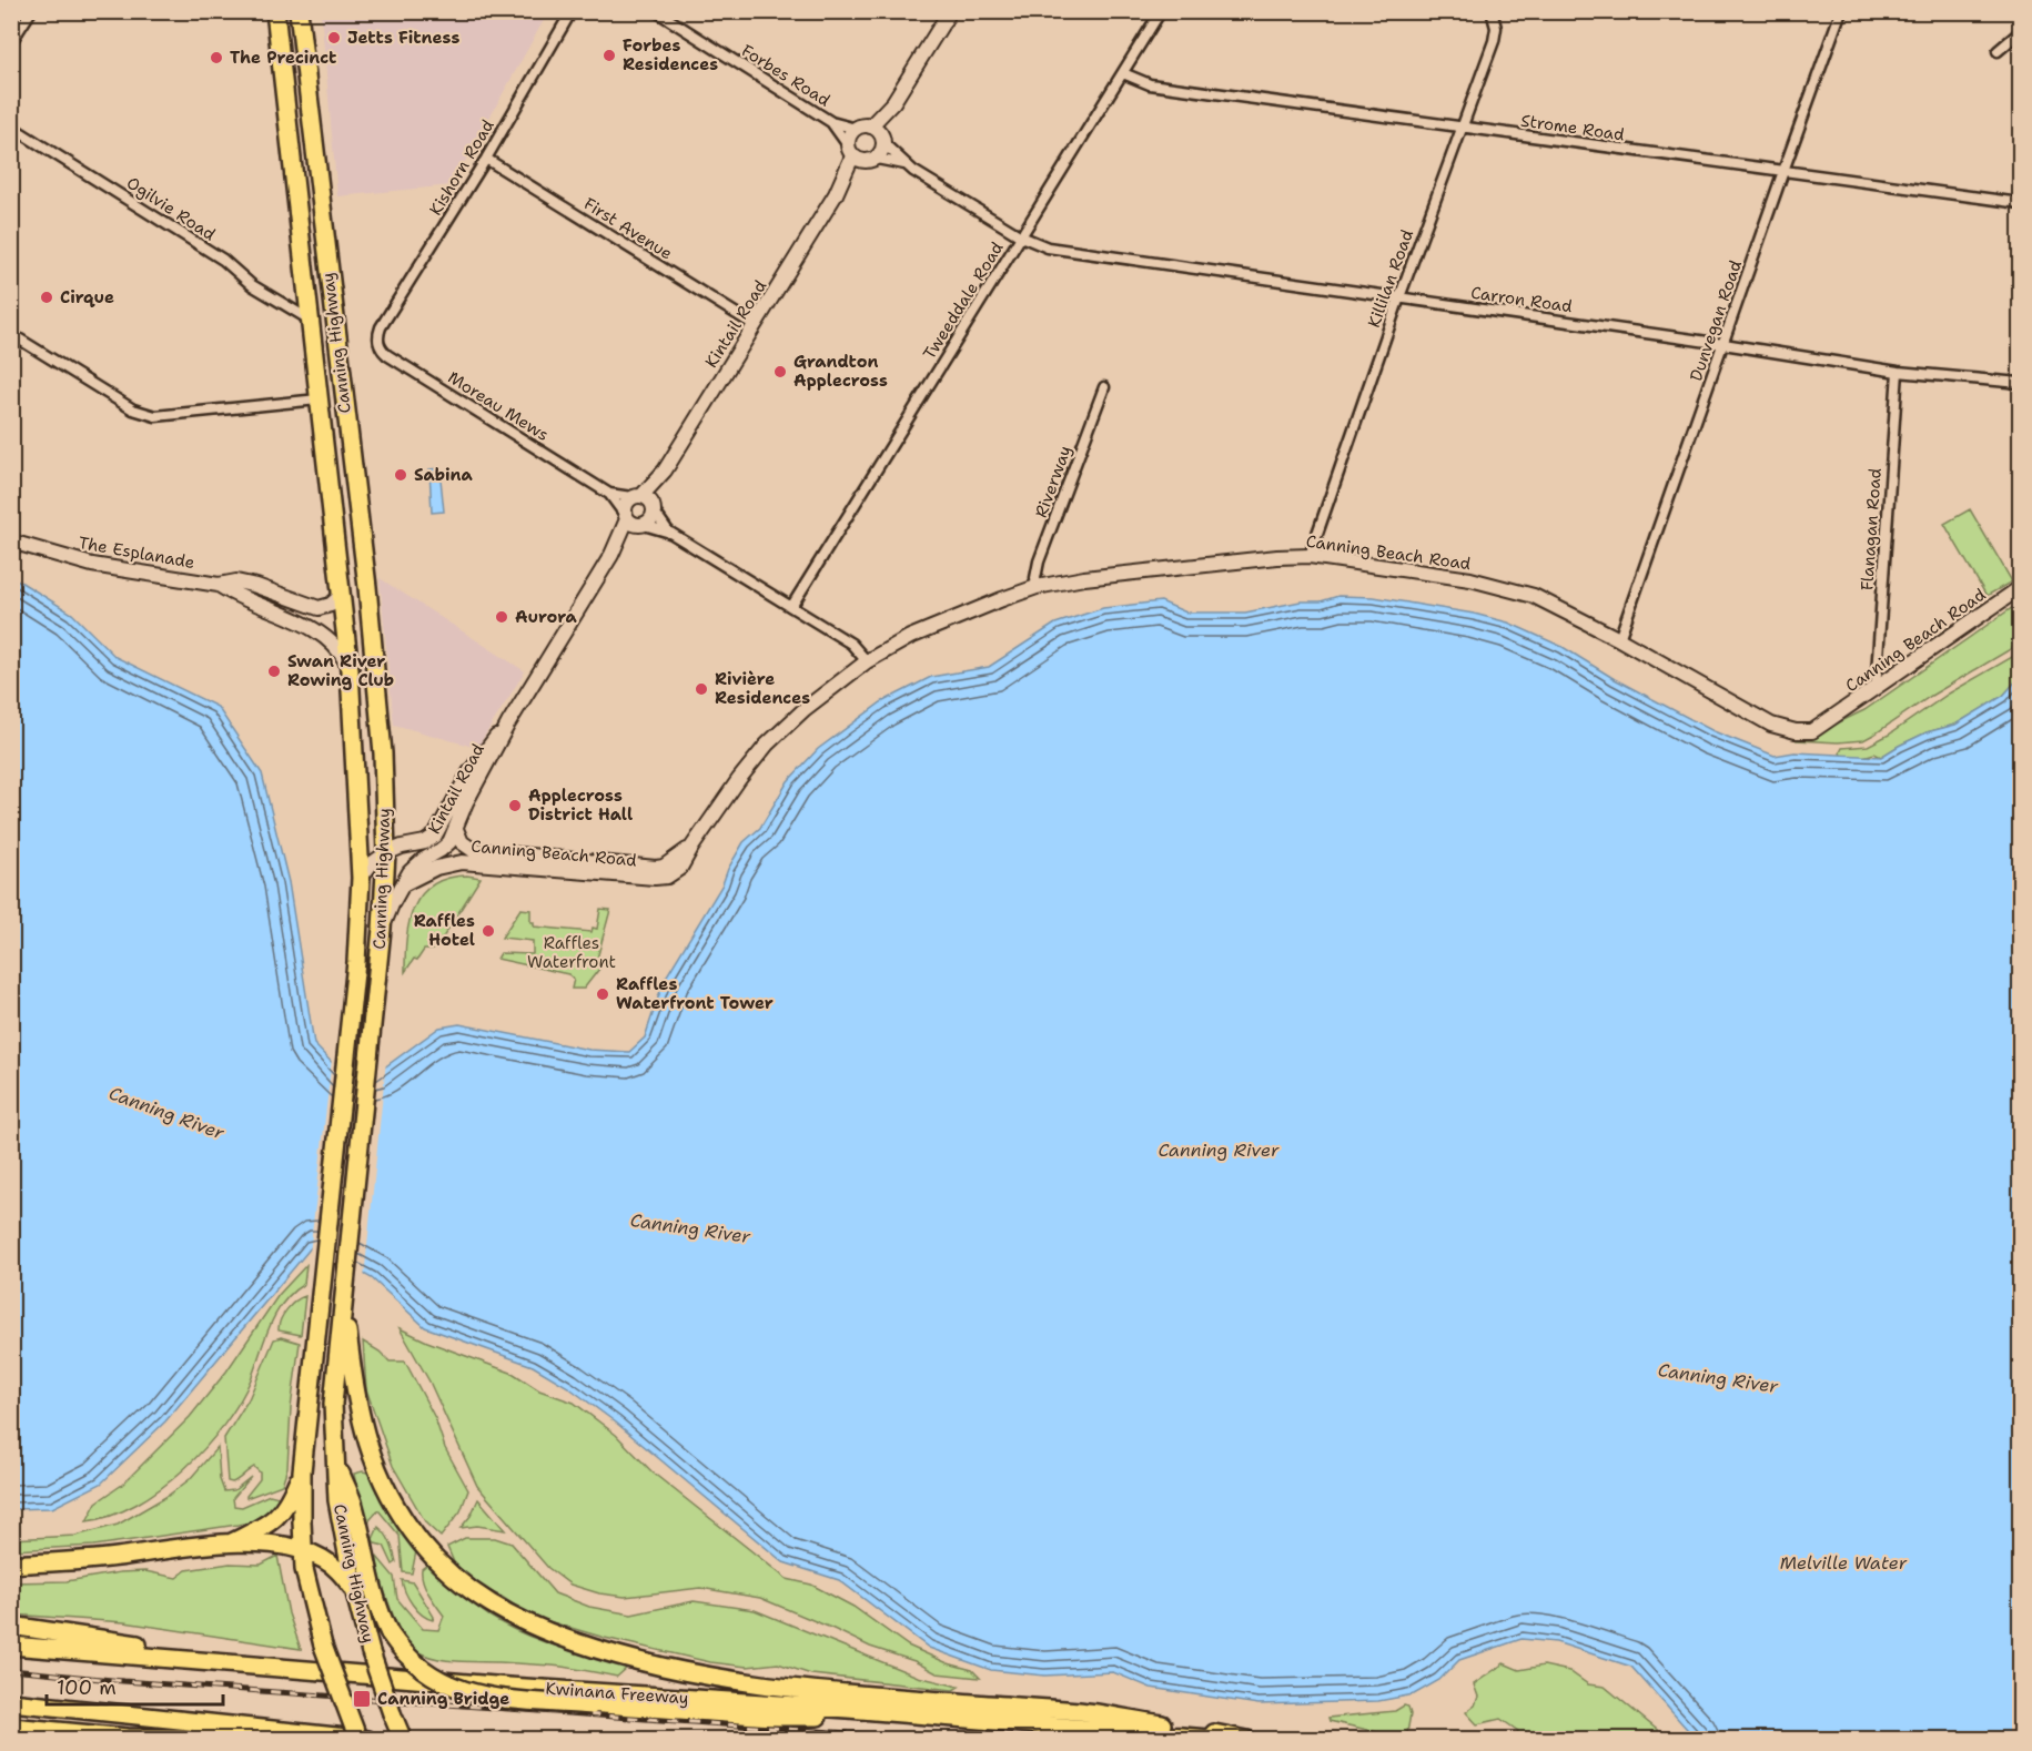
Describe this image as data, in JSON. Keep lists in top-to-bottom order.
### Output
{
  "streets": {
    "highway": ["Canning Highway", "Kwinana Freeway"],
    "street": [
      "Forbes Road",
      "Strome Road",
      "Kishorn Road",
      "Ogilvie Road",
      "First Avenue",
      "Killilan Road",
      "Carron Road",
      "Tweeddale Road",
      "Dunvegan Road",
      "Kintail Road",
      "Moreau Mews",
      "Riverway",
      "Flanagan Road",
      "The Esplanade",
      "Canning Beach Road"
    ]
  },
  "crossings": [
    ["Forbes Road", "Kintail Road"],
    ["Strome Road", "Killilan Road"],
    ["Strome Road", "Tweeddale Road"],
    ["Strome Road", "Dunvegan Road"],
    ["Kishorn Road", "First Avenue"],
    ["Kishorn Road", "Moreau Mews"],
    ["Ogilvie Road", "Canning Highway"],
    ["First Avenue", "Kintail Road"],
    ["Killilan Road", "Carron Road"],
    ["Killilan Road", "Canning Beach Road"],
    ["Carron Road", "Tweeddale Road"],
    ["Carron Road", "Dunvegan Road"],
    ["Carron Road", "Flanagan Road"],
    ["Dunvegan Road", "Canning Beach Road"],
    ["Kintail Road", "Canning Highway"],
    ["Kintail Road", "Moreau Mews"],
    ["Kintail Road", "Canning Beach Road"],
    ["Canning Highway", "The Esplanade"],
    ["Riverway", "Canning Beach Road"],
    ["Flanagan Road", "Canning Beach Road"]
  ],
  "water": ["Canning River", "Melville Water"],
  "parks": ["Raffles Waterfront"],
  "places": {
    "other": [
      "Jetts Fitness",
      "Forbes Residences",
      "The Precinct",
      "Cirque",
      "Grandton Applecross",
      "Sabina",
      "Aurora",
      "Swan River Rowing Club",
      "Rivière Residences",
      "Applecross District Hall",
      "Raffles Hotel",
      "Raffles Waterfront Tower"
    ],
    "transit": ["Canning Bridge"]
  },
  "scale_bar": "100 m"
}
